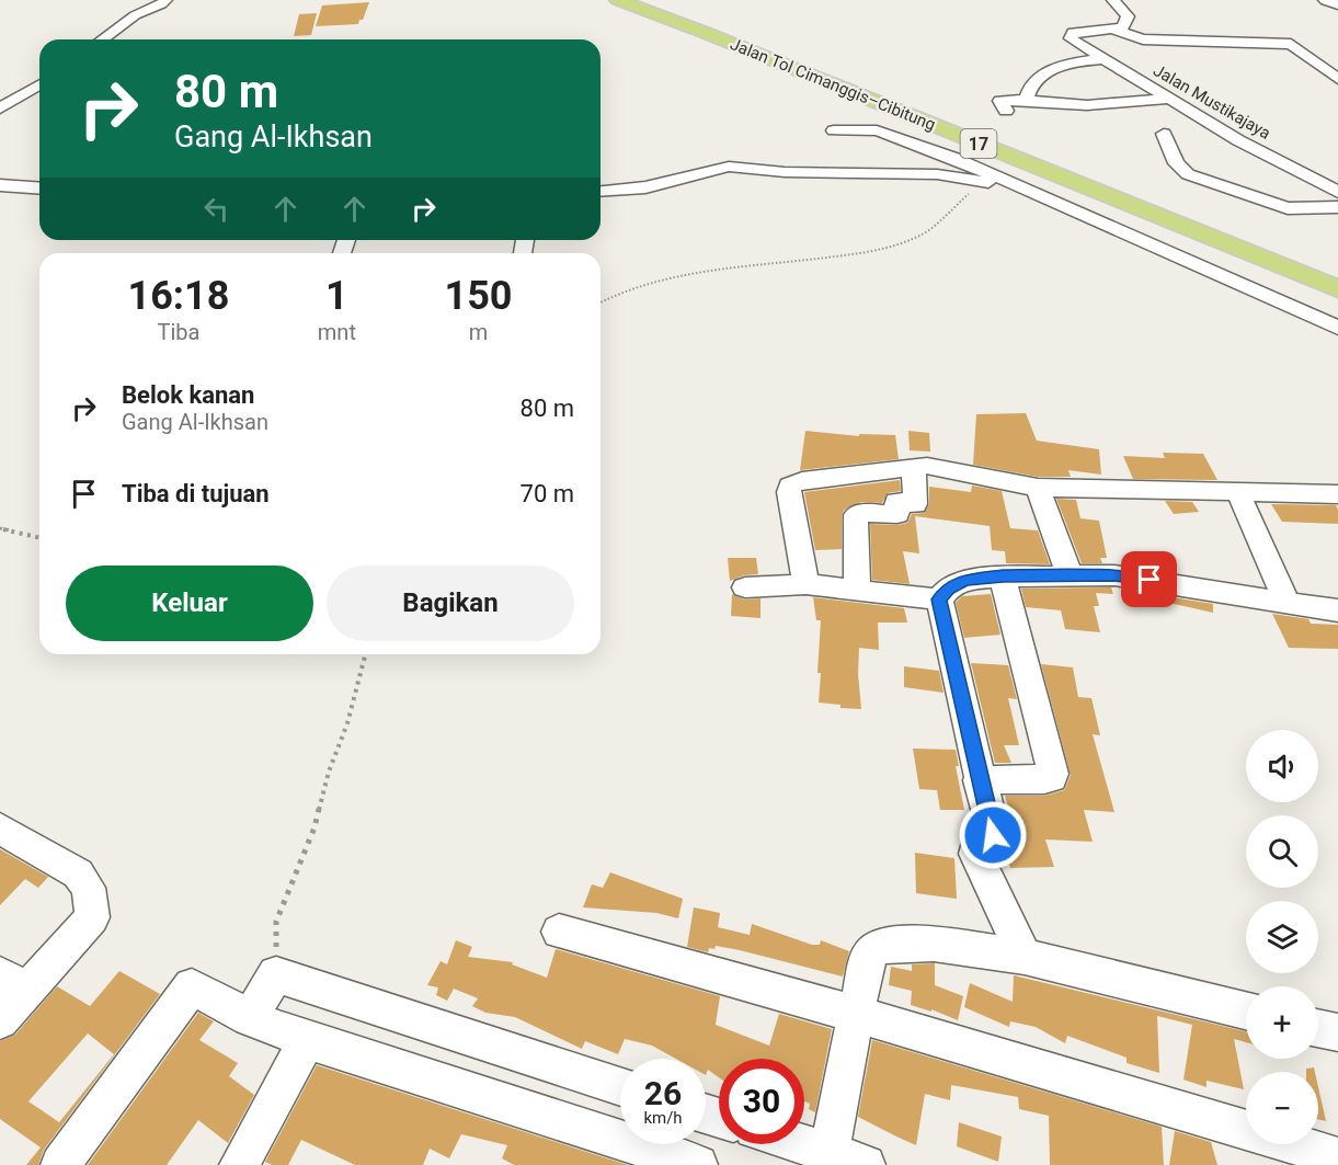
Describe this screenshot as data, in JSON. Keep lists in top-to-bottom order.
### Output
{
  "streets": {
    "highway": ["Jalan Tol Cimanggis–Cibitung", "17"],
    "street": ["Jalan Mustikajaya"]
  },
  "page": {
    "turn": ["80 m", "Gang Al-Ikhsan"],
    "eta": [
      "16:18",
      "Tiba",
      "1",
      "mnt",
      "150",
      "m"
    ],
    "list": [
      {
        "name": "Belok kanan",
        "note": "Gang Al-Ikhsan",
        "value": "80 m"
      },
      {
        "name": "Tiba di tujuan",
        "value": "70 m"
      }
    ],
    "buttons": ["Keluar", "Bagikan"],
    "map_buttons": ["+", "−"],
    "speed": "26 km/h",
    "limit": "30"
  }
}
